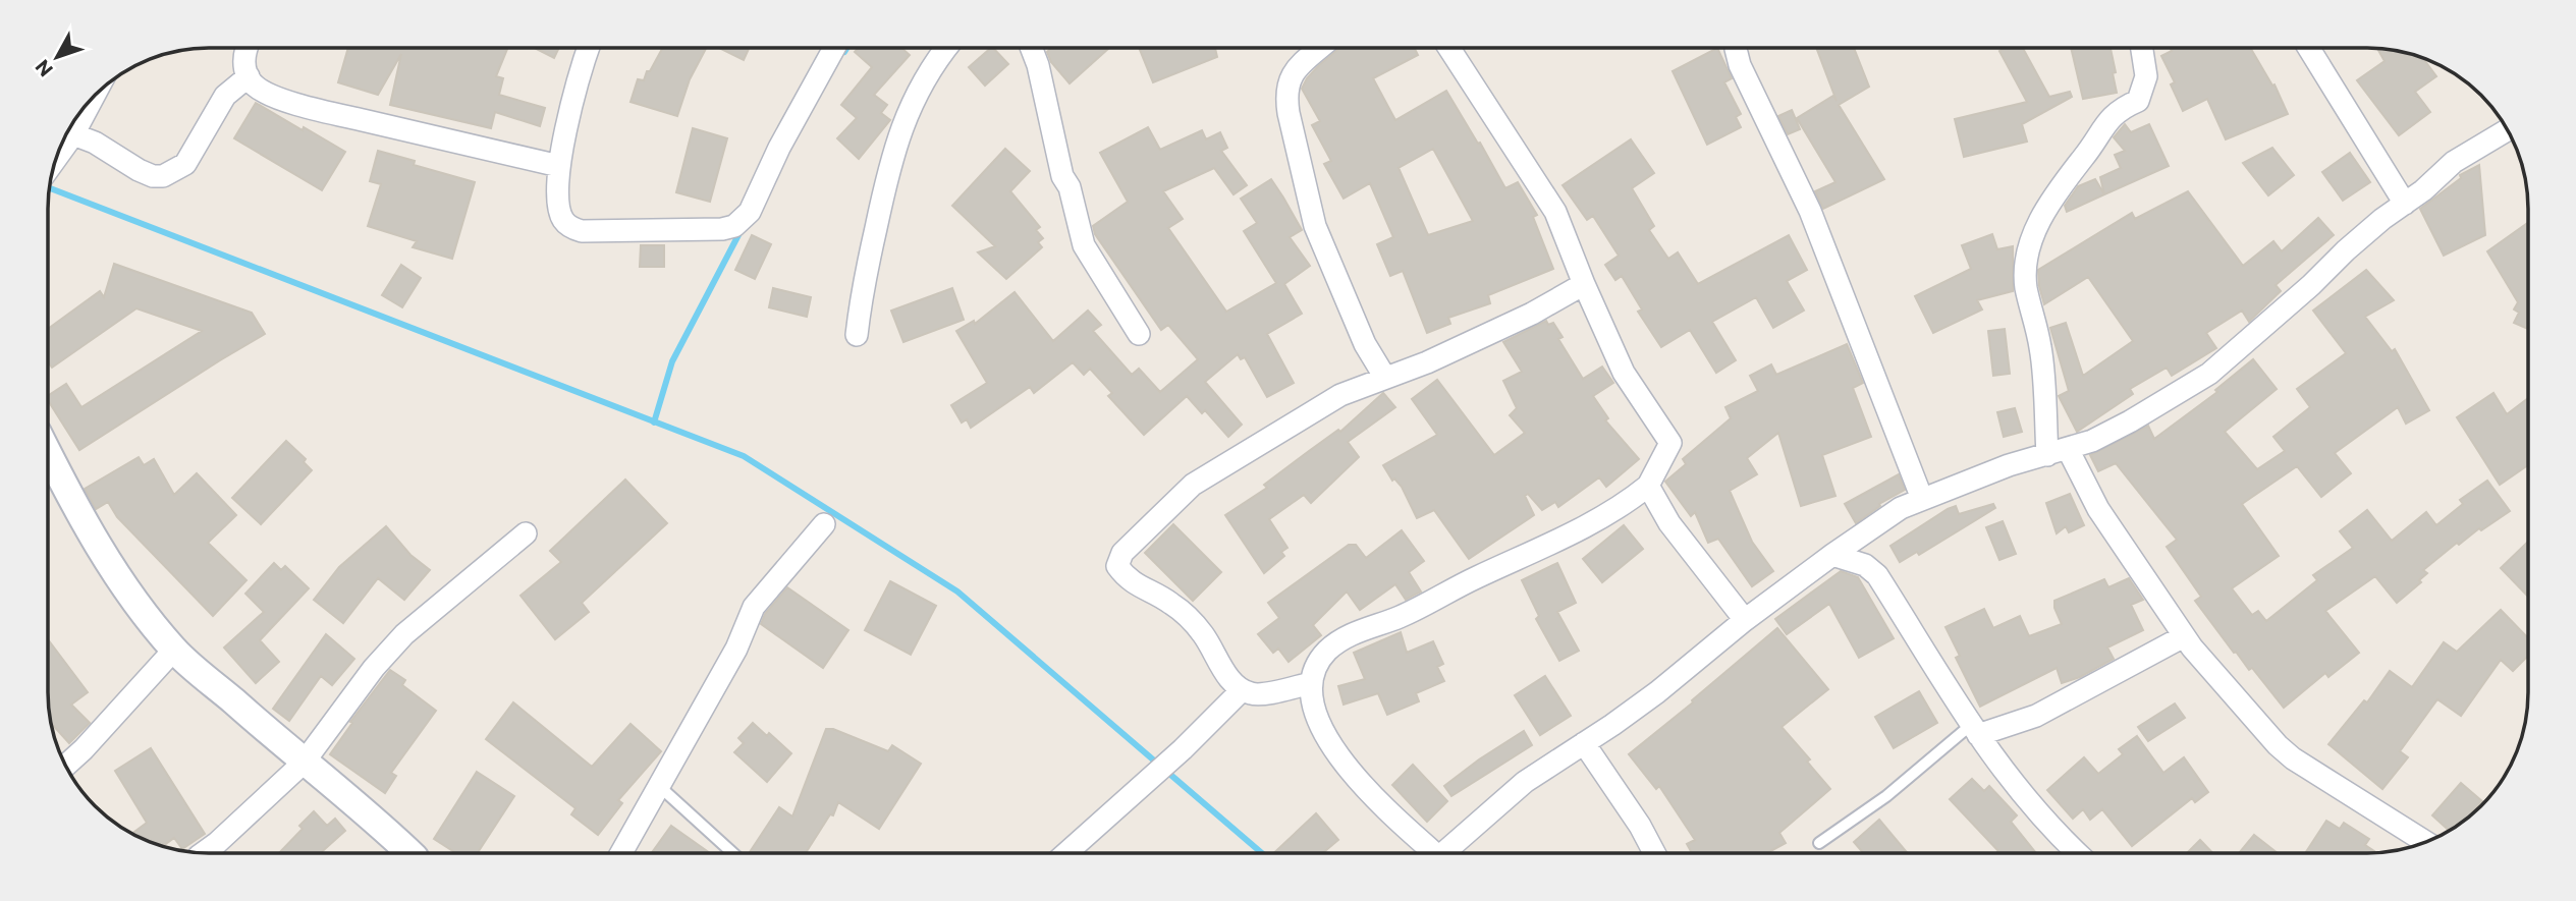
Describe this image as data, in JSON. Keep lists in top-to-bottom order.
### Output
{
  "north": "bottom left"
}
